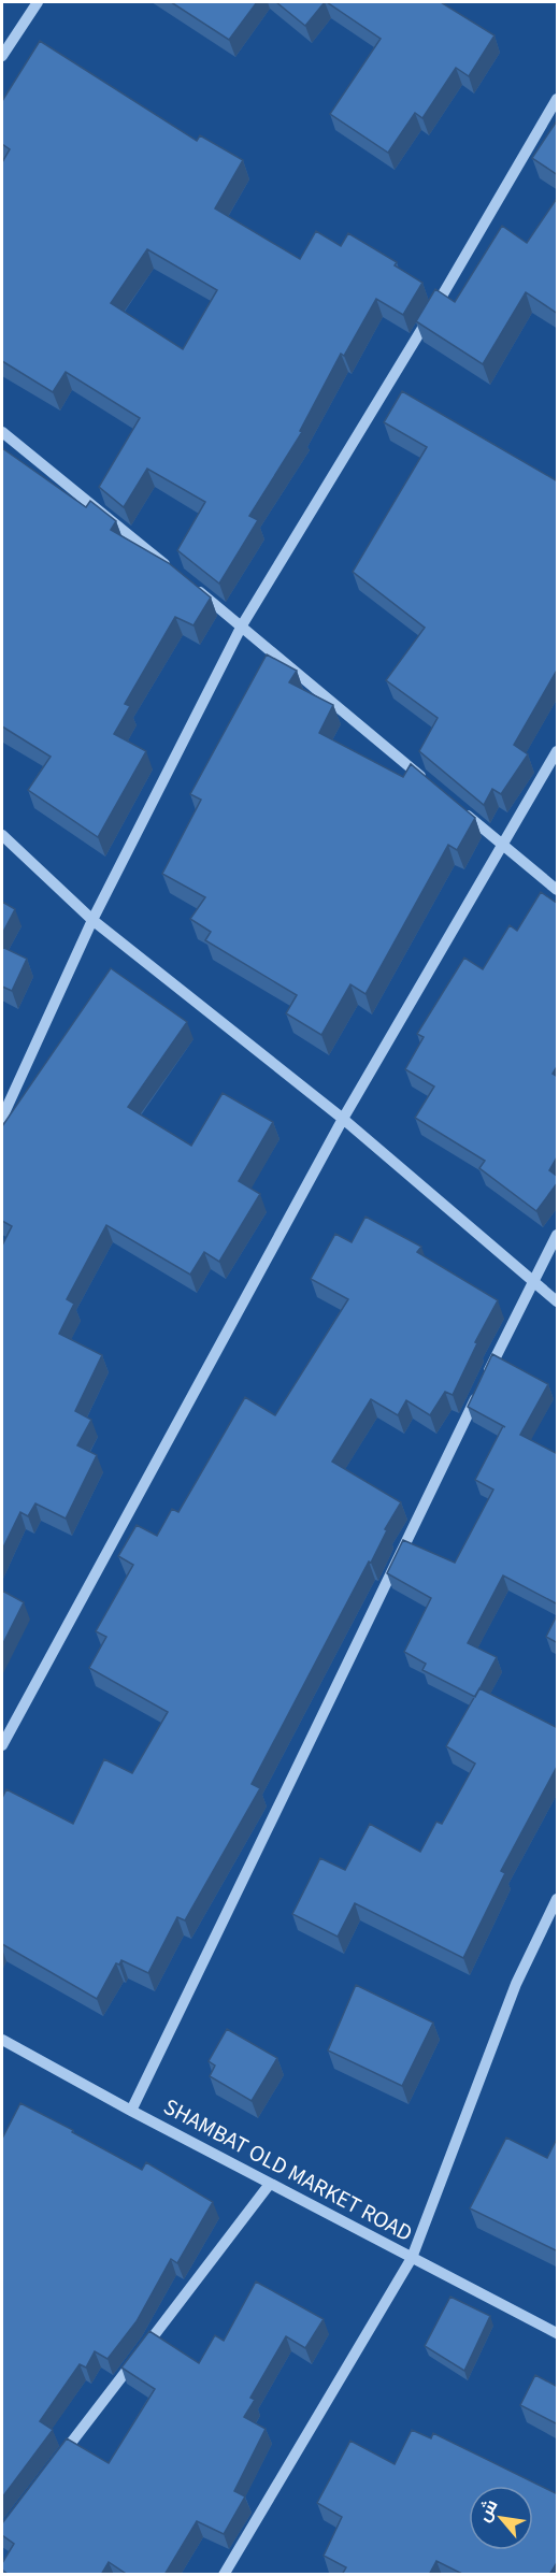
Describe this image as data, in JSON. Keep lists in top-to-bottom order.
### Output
{
  "streets": {
    "street": ["SHAMBAT OLD MARKET ROAD"]
  },
  "north": "top left"
}
